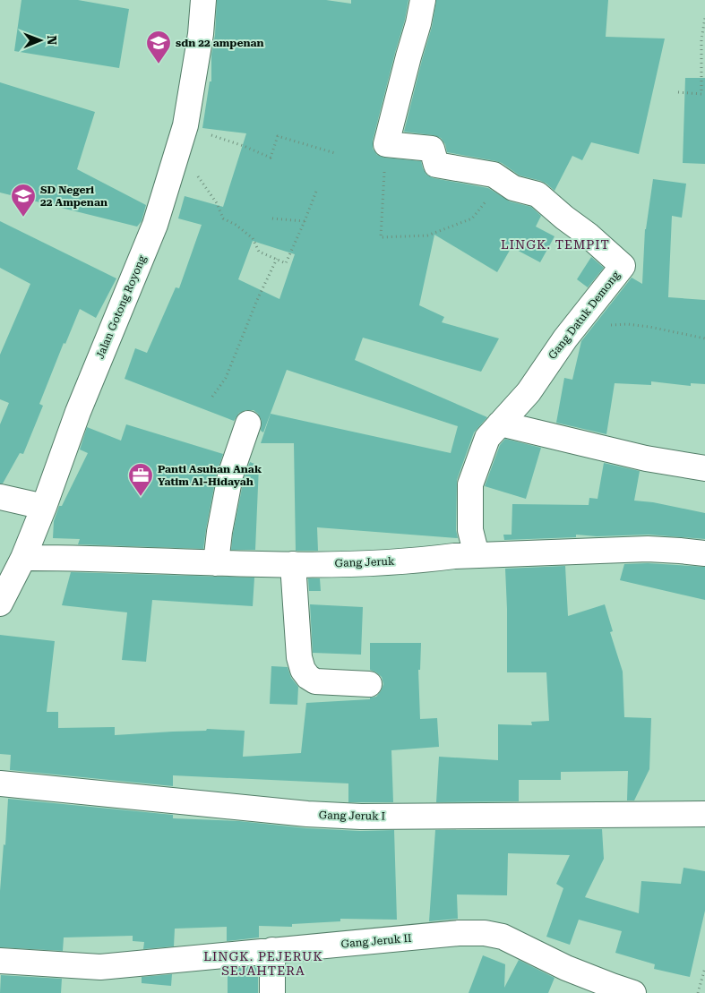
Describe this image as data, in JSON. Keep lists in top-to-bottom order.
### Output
{
  "streets": {
    "street": [
      "Jalan Gotong Royong",
      "Gang Datuk Demong",
      "Gang Jeruk",
      "Gang Jeruk I",
      "Gang Jeruk II"
    ]
  },
  "crossings": [
    ["Jalan Gotong Royong", "Gang Jeruk"],
    ["Gang Datuk Demong", "Gang Jeruk"]
  ],
  "districts": ["LINGK. TEMPIT", "LINGK. PEJERUK SEJAHTERA"],
  "places": {
    "school or university": ["sdn 22 ampenan", "SD Negeri 22 Ampenan"],
    "office": ["Panti Asuhan Anak Yatim Al-Hidayah"]
  },
  "north": "right"
}
